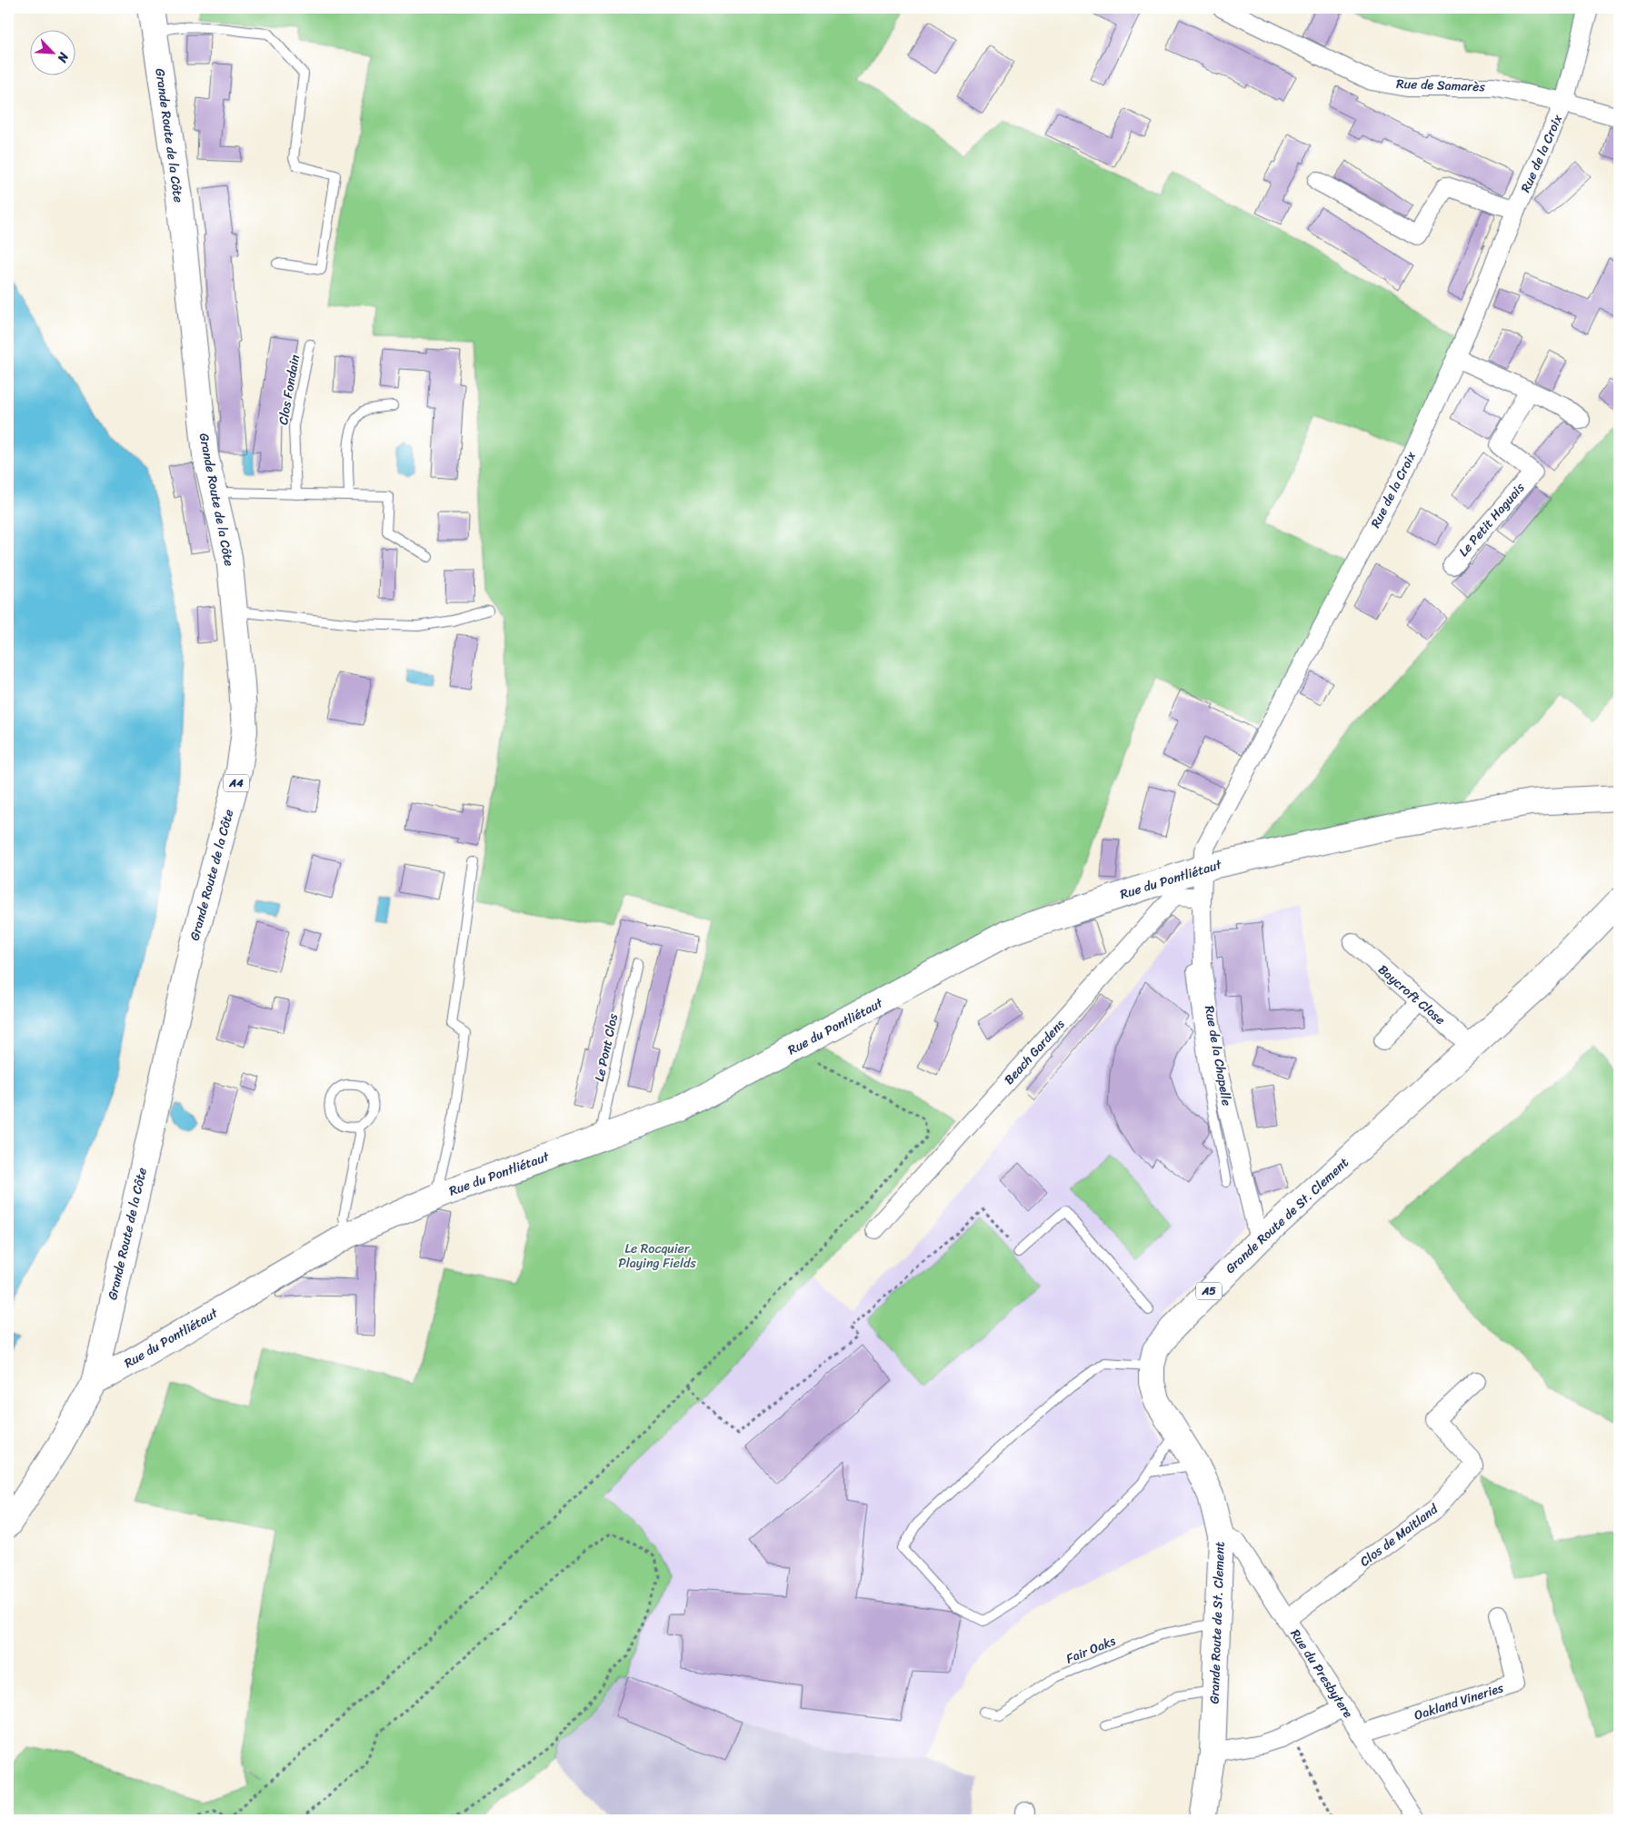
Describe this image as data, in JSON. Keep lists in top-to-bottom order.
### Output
{
  "streets": {
    "main road": [
      "Grande Route de la Côte",
      "A4",
      "Rue du Pontliétaut",
      "Grande Route de St. Clement",
      "A5"
    ],
    "street": [
      "Rue de Samarès",
      "Rue de la Croix",
      "Le Petit Haguais",
      "Baycroft Close",
      "Beach Gardens",
      "Rue de la Chapelle",
      "Clos de Maitland",
      "Rue du Presbytere",
      "Oakland Vineries"
    ],
    "lane": ["Clos Fondain", "Le Pont Clos", "Fair Oaks"]
  },
  "crossings": [
    ["Rue de Samarès", "Rue de la Croix"],
    ["Grande Route de la Côte", "Rue du Pontliétaut"],
    ["Rue de la Croix", "Rue du Pontliétaut"],
    ["Rue de la Croix", "Rue de la Chapelle"],
    ["Rue du Pontliétaut", "Le Pont Clos"],
    ["Rue du Pontliétaut", "Rue de la Chapelle"],
    ["Baycroft Close", "Grande Route de St. Clement"],
    ["Beach Gardens", "Rue de la Chapelle"],
    ["Rue de la Chapelle", "Grande Route de St. Clement"],
    ["Grande Route de St. Clement", "Fair Oaks"],
    ["Grande Route de St. Clement", "Rue du Presbytere"],
    ["Clos de Maitland", "Rue du Presbytere"],
    ["Rue du Presbytere", "Oakland Vineries"]
  ],
  "parks": ["Le Rocquier Playing Fields"],
  "north": "bottom right"
}
